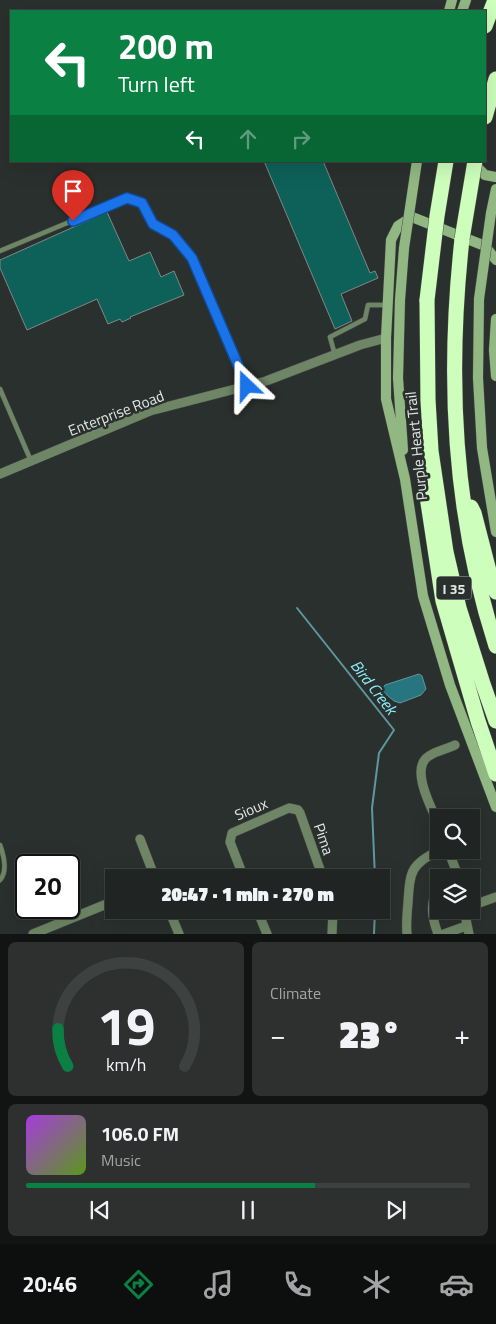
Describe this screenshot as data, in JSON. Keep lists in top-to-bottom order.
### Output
{
  "streets": {
    "highway": ["Purple Heart Trail", "I 35"],
    "street": ["Enterprise Road", "Sioux", "Pima"]
  },
  "crossings": [
    ["Sioux", "Pima"]
  ],
  "water": ["Bird Creek"],
  "page": {
    "turn": ["200 m", "Turn left"],
    "limit": "20",
    "trip": "20:47 · 1 min · 270 m",
    "tile": "Climate",
    "heat": ["−", "23°", "+"],
    "song": ["106.0 FM", "Music"],
    "tabs": "20:46",
    "gauge": ["19", "km/h"]
  }
}
